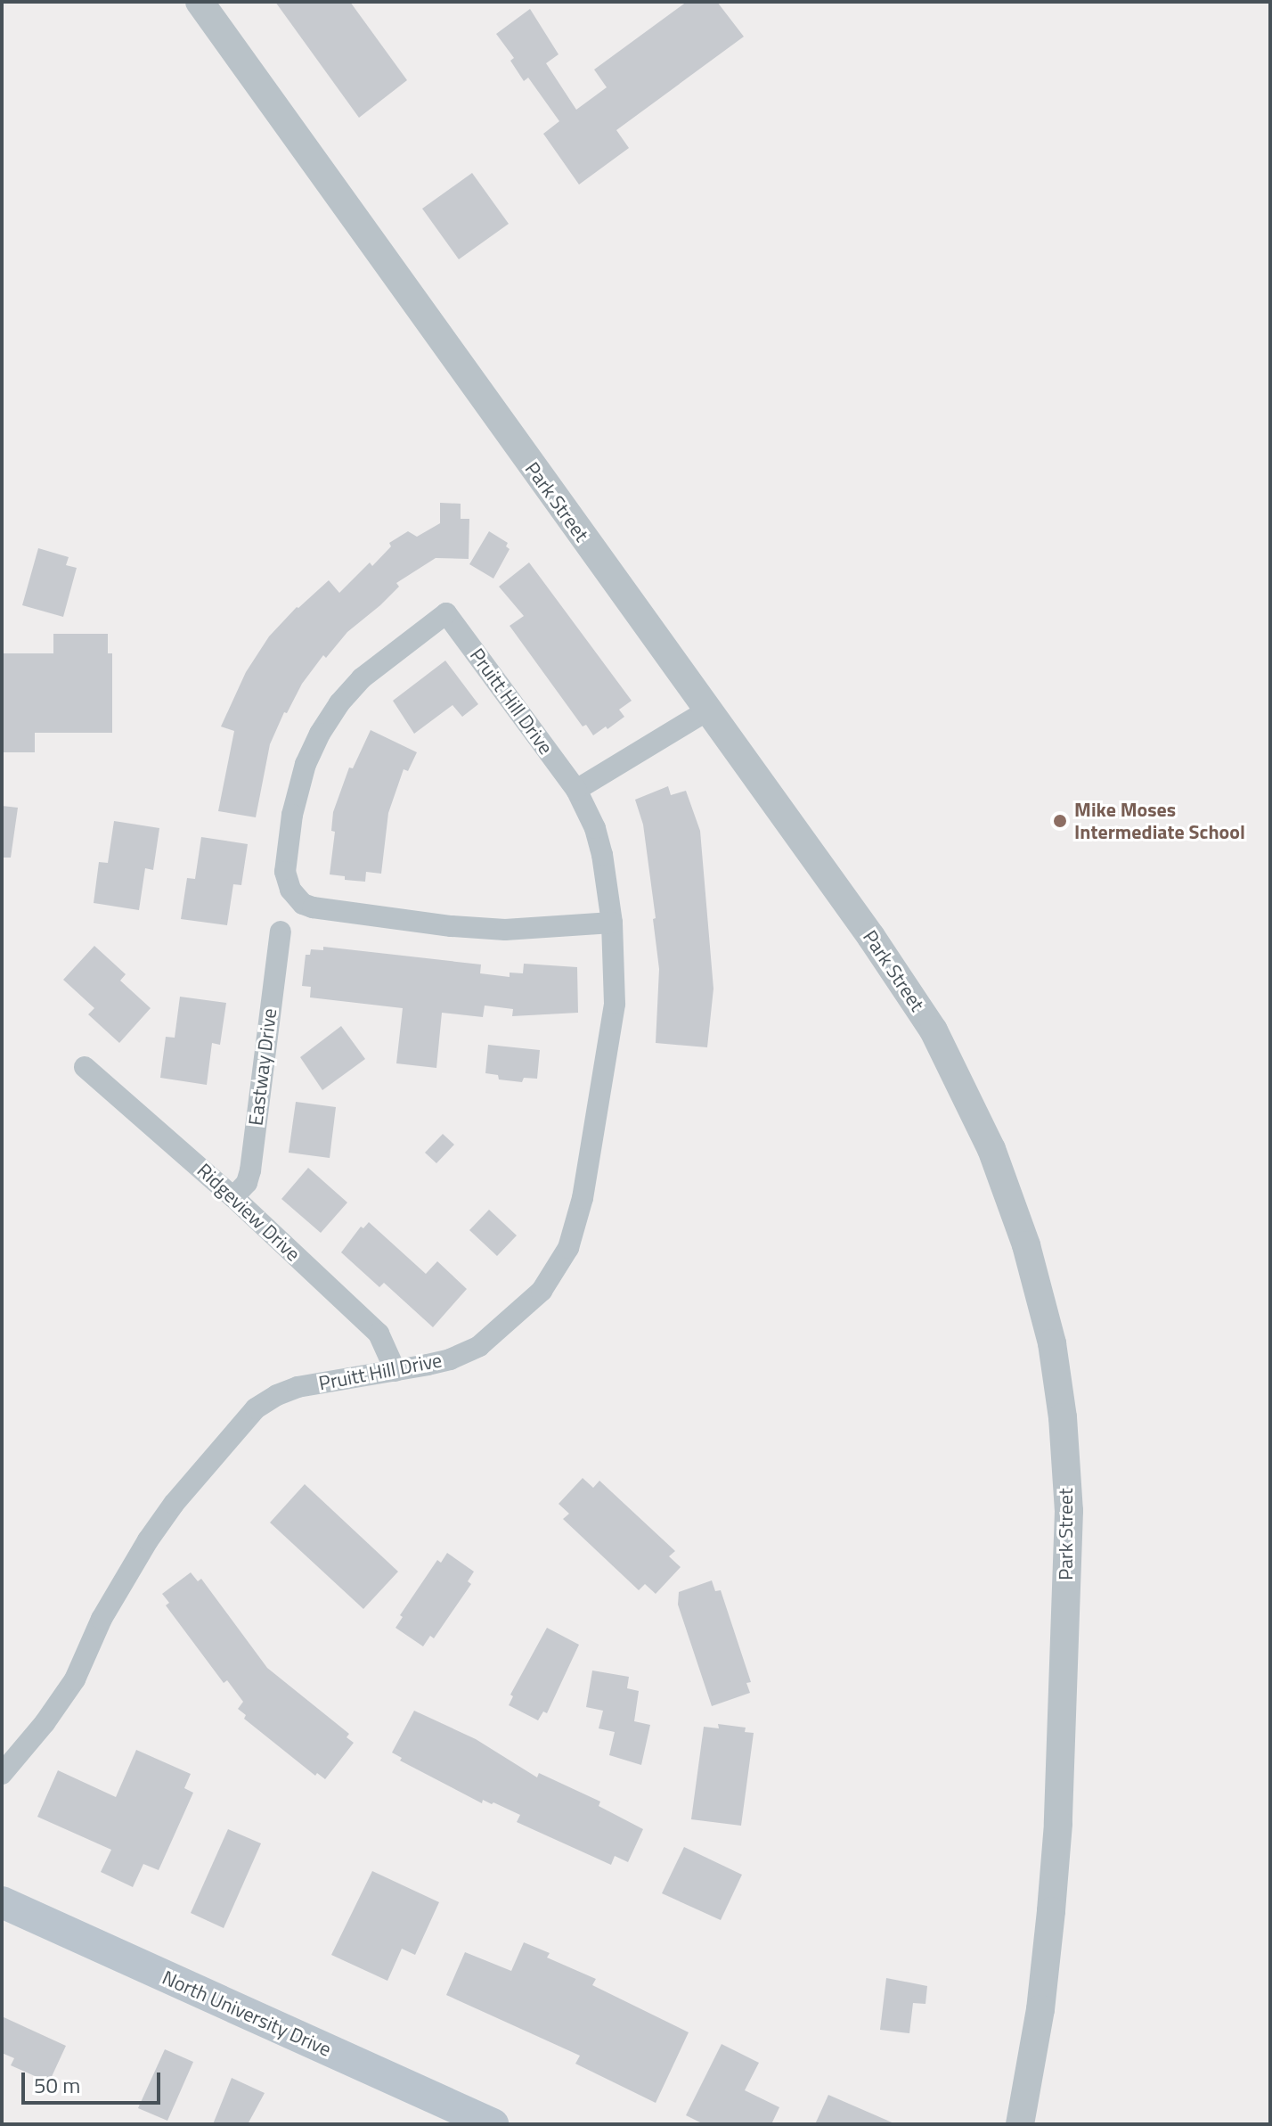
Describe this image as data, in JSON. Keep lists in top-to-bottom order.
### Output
{
  "streets": {
    "main road": ["North University Drive"],
    "street": [
      "Park Street",
      "Pruitt Hill Drive",
      "Eastway Drive",
      "Ridgeview Drive"
    ]
  },
  "crossings": [
    ["Pruitt Hill Drive", "Ridgeview Drive"],
    ["Eastway Drive", "Ridgeview Drive"]
  ],
  "places": ["Mike Moses Intermediate School"],
  "scale_bar": "50 m"
}
